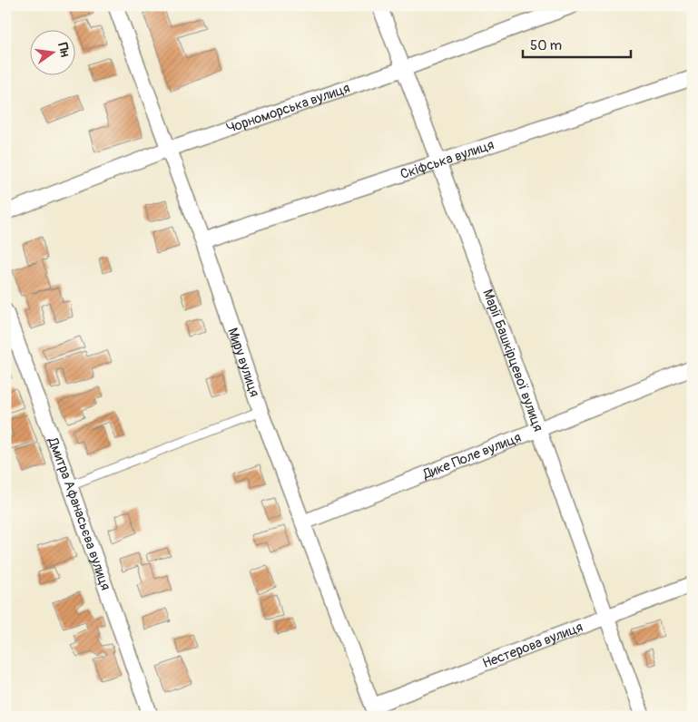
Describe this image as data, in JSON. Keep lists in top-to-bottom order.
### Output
{
  "streets": {
    "street": [
      "Чорноморська вулиця",
      "Скіфська вулиця",
      "Марії Башкірцевої вулиця",
      "Миру вулиця",
      "Дике Поле вулиця",
      "Дмитра Афанасьєва вулиця",
      "Нестерова вулиця"
    ]
  },
  "crossings": [
    ["Чорноморська вулиця", "Марії Башкірцевої вулиця"],
    ["Чорноморська вулиця", "Миру вулиця"],
    ["Скіфська вулиця", "Марії Башкірцевої вулиця"],
    ["Скіфська вулиця", "Миру вулиця"],
    ["Марії Башкірцевої вулиця", "Дике Поле вулиця"],
    ["Марії Башкірцевої вулиця", "Нестерова вулиця"],
    ["Миру вулиця", "Дике Поле вулиця"],
    ["Миру вулиця", "Нестерова вулиця"]
  ],
  "scale_bar": "50 m",
  "north": "right"
}
